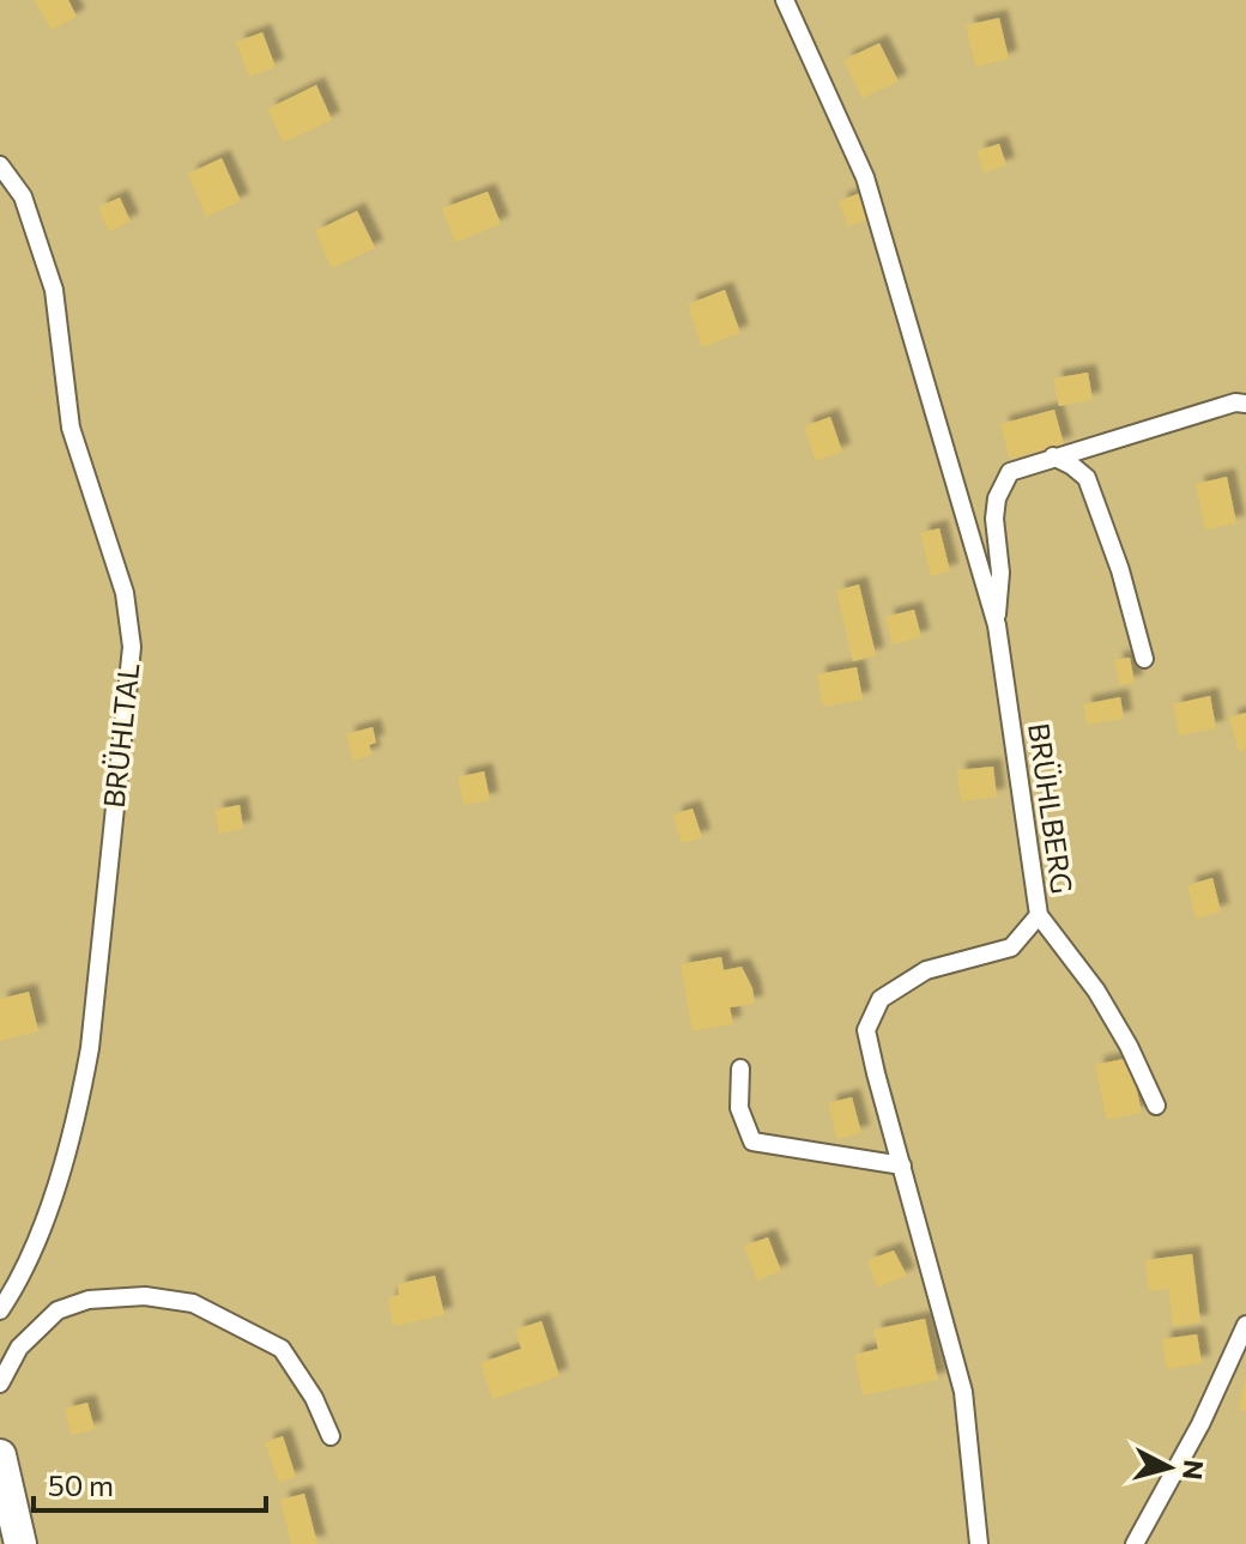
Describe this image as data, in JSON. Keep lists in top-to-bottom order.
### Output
{
  "streets": {
    "lane": ["BRÜHLTAL", "BRÜHLBERG"]
  },
  "scale_bar": "50 m",
  "north": "right"
}
